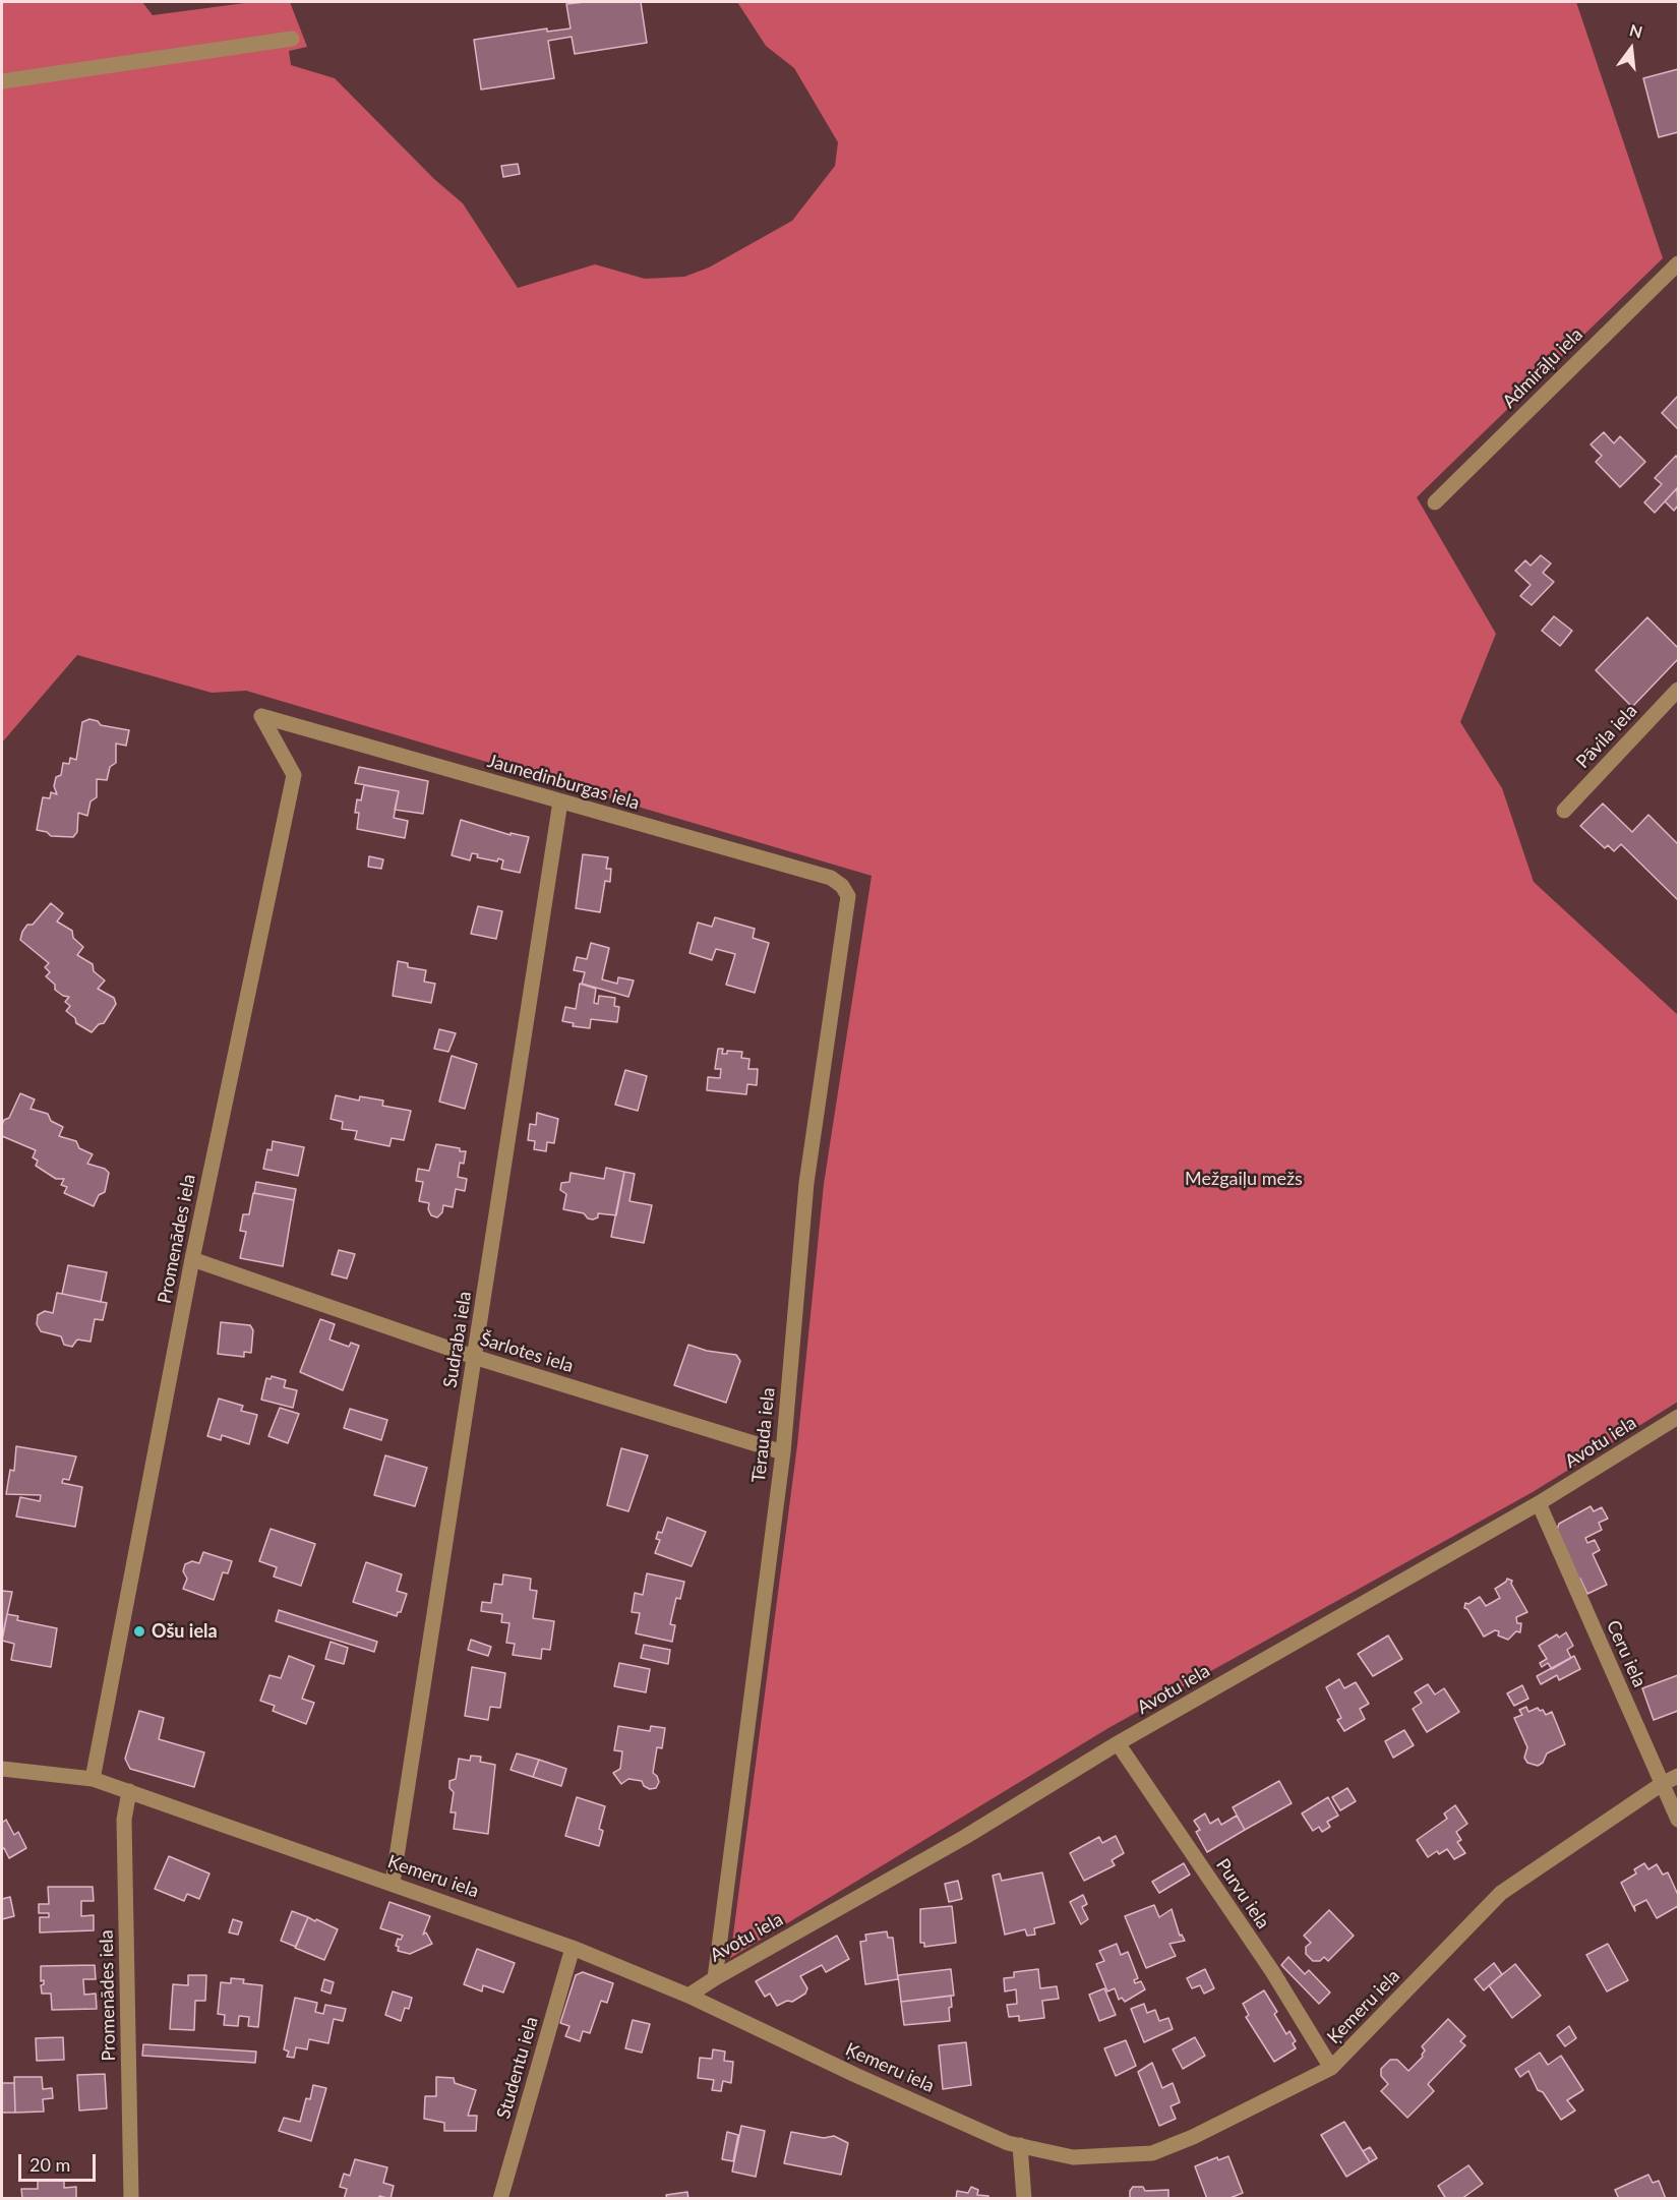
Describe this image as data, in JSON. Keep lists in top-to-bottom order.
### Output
{
  "streets": {
    "street": [
      "Admirāļu iela",
      "Pāvila iela",
      "Jaunedinburgas iela",
      "Promenādes iela",
      "Sudraba iela",
      "Šarlotes iela",
      "Tērauda iela",
      "Avotu iela",
      "Ceru iela",
      "Ķemeru iela",
      "Purvu iela",
      "Studentu iela"
    ]
  },
  "crossings": [
    ["Jaunedinburgas iela", "Promenādes iela"],
    ["Jaunedinburgas iela", "Sudraba iela"],
    ["Jaunedinburgas iela", "Tērauda iela"],
    ["Promenādes iela", "Šarlotes iela"],
    ["Promenādes iela", "Ķemeru iela"],
    ["Sudraba iela", "Šarlotes iela"],
    ["Sudraba iela", "Ķemeru iela"],
    ["Šarlotes iela", "Tērauda iela"],
    ["Tērauda iela", "Avotu iela"],
    ["Avotu iela", "Ceru iela"],
    ["Avotu iela", "Ķemeru iela"],
    ["Avotu iela", "Purvu iela"],
    ["Ceru iela", "Ķemeru iela"],
    ["Ķemeru iela", "Purvu iela"],
    ["Ķemeru iela", "Studentu iela"]
  ],
  "parks": ["Mežgaiļu mežs"],
  "places": ["Ošu iela"],
  "scale_bar": "20 m",
  "north": "top"
}
